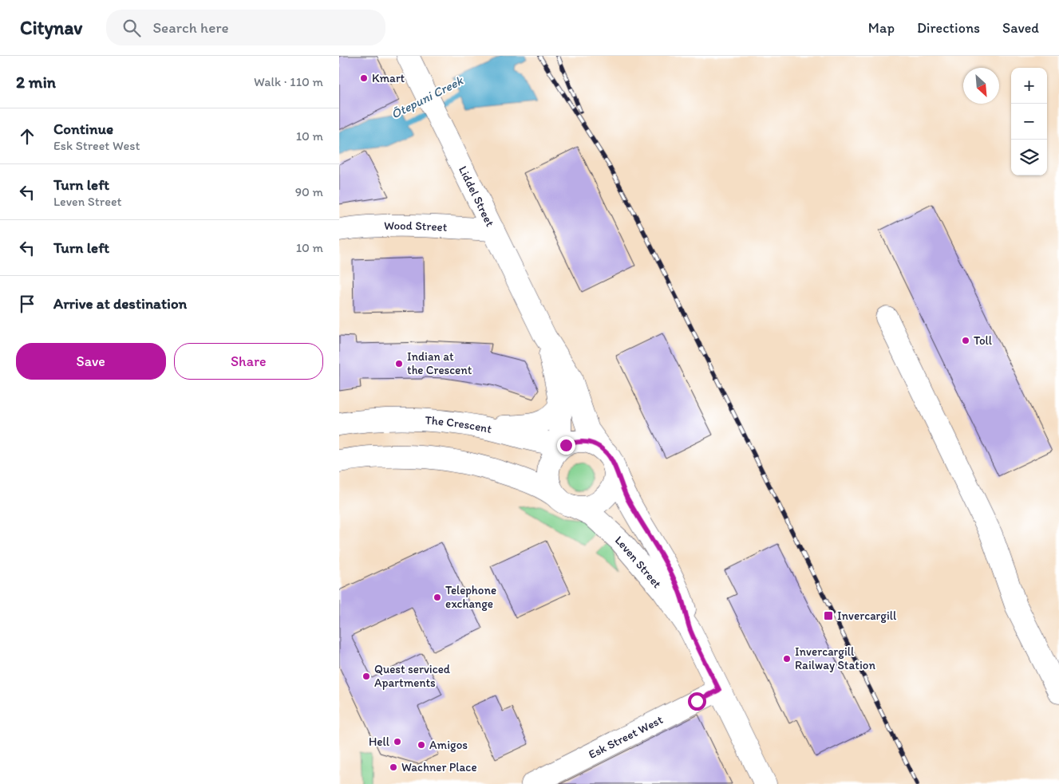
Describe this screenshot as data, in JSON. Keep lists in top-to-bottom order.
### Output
{
  "streets": {
    "street": [
      "Liddel Street",
      "Wood Street",
      "The Crescent",
      "Leven Street",
      "Esk Street West"
    ]
  },
  "crossings": [
    ["Liddel Street", "Wood Street"],
    ["Liddel Street", "The Crescent"],
    ["Liddel Street", "Leven Street"],
    ["The Crescent", "Leven Street"],
    ["Leven Street", "Esk Street West"]
  ],
  "water": ["Ōtepuni Creek"],
  "places": {
    "other": [
      "Kmart",
      "Toll",
      "Indian at the Crescent",
      "Telephone exchange",
      "Invercargill Railway Station",
      "Quest serviced Apartments",
      "Hell",
      "Amigos",
      "Wachner Place"
    ],
    "transit": ["Invercargill"]
  },
  "north": "bottom right",
  "page": {
    "header": "Citynav",
    "search": "Search here",
    "nav": ["Map", "Directions", "Saved"],
    "heading": ["2 min", "Walk · 110 m"],
    "map_buttons": ["+", "−"],
    "list": [
      ["Continue", "Esk Street West", "10 m"],
      ["Turn left", "Leven Street", "90 m"],
      ["Turn left", "10 m"],
      "Arrive at destination"
    ],
    "buttons": ["Save", "Share"]
  }
}
